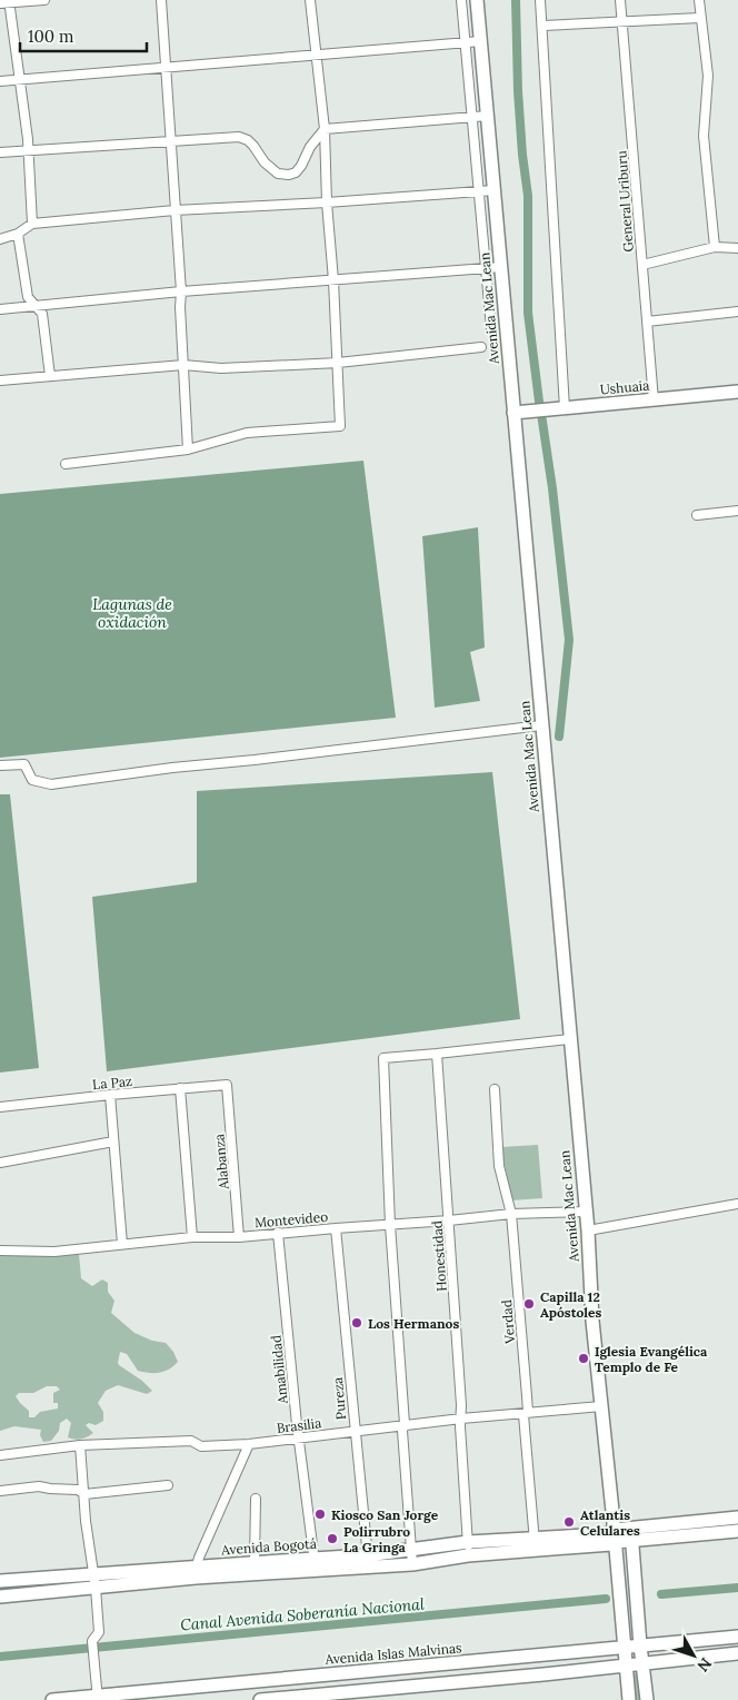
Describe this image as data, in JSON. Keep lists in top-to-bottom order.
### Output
{
  "streets": {
    "main road": [
      "Avenida Mac Lean",
      "Ushuaia",
      "Avenida Bogotá",
      "Avenida Islas Malvinas"
    ],
    "street": [
      "General Uriburu",
      "La Paz",
      "Alabanza",
      "Montevideo",
      "Honestidad",
      "Verdad",
      "Amabilidad",
      "Pureza",
      "Brasilia"
    ]
  },
  "crossings": [
    ["General Uriburu", "Ushuaia"],
    ["Avenida Mac Lean", "Ushuaia"],
    ["Avenida Mac Lean", "Montevideo"],
    ["Avenida Mac Lean", "Brasilia"],
    ["Avenida Mac Lean", "Avenida Bogotá"],
    ["Avenida Mac Lean", "Avenida Islas Malvinas"],
    ["La Paz", "Alabanza"],
    ["Alabanza", "Montevideo"],
    ["Montevideo", "Honestidad"],
    ["Montevideo", "Verdad"],
    ["Montevideo", "Amabilidad"],
    ["Montevideo", "Pureza"],
    ["Honestidad", "Brasilia"],
    ["Honestidad", "Avenida Bogotá"],
    ["Verdad", "Brasilia"],
    ["Verdad", "Avenida Bogotá"],
    ["Amabilidad", "Brasilia"],
    ["Amabilidad", "Avenida Bogotá"],
    ["Pureza", "Brasilia"],
    ["Pureza", "Avenida Bogotá"]
  ],
  "water": ["Lagunas de oxidación", "Canal Avenida Soberanía Nacional"],
  "places": [
    "Capilla 12 Apóstoles",
    "Los Hermanos",
    "Iglesia Evangélica Templo de Fe",
    "Kiosco San Jorge",
    "Atlantis Celulares",
    "Polirrubro La Gringa"
  ],
  "scale_bar": "100 m",
  "north": "bottom right"
}
